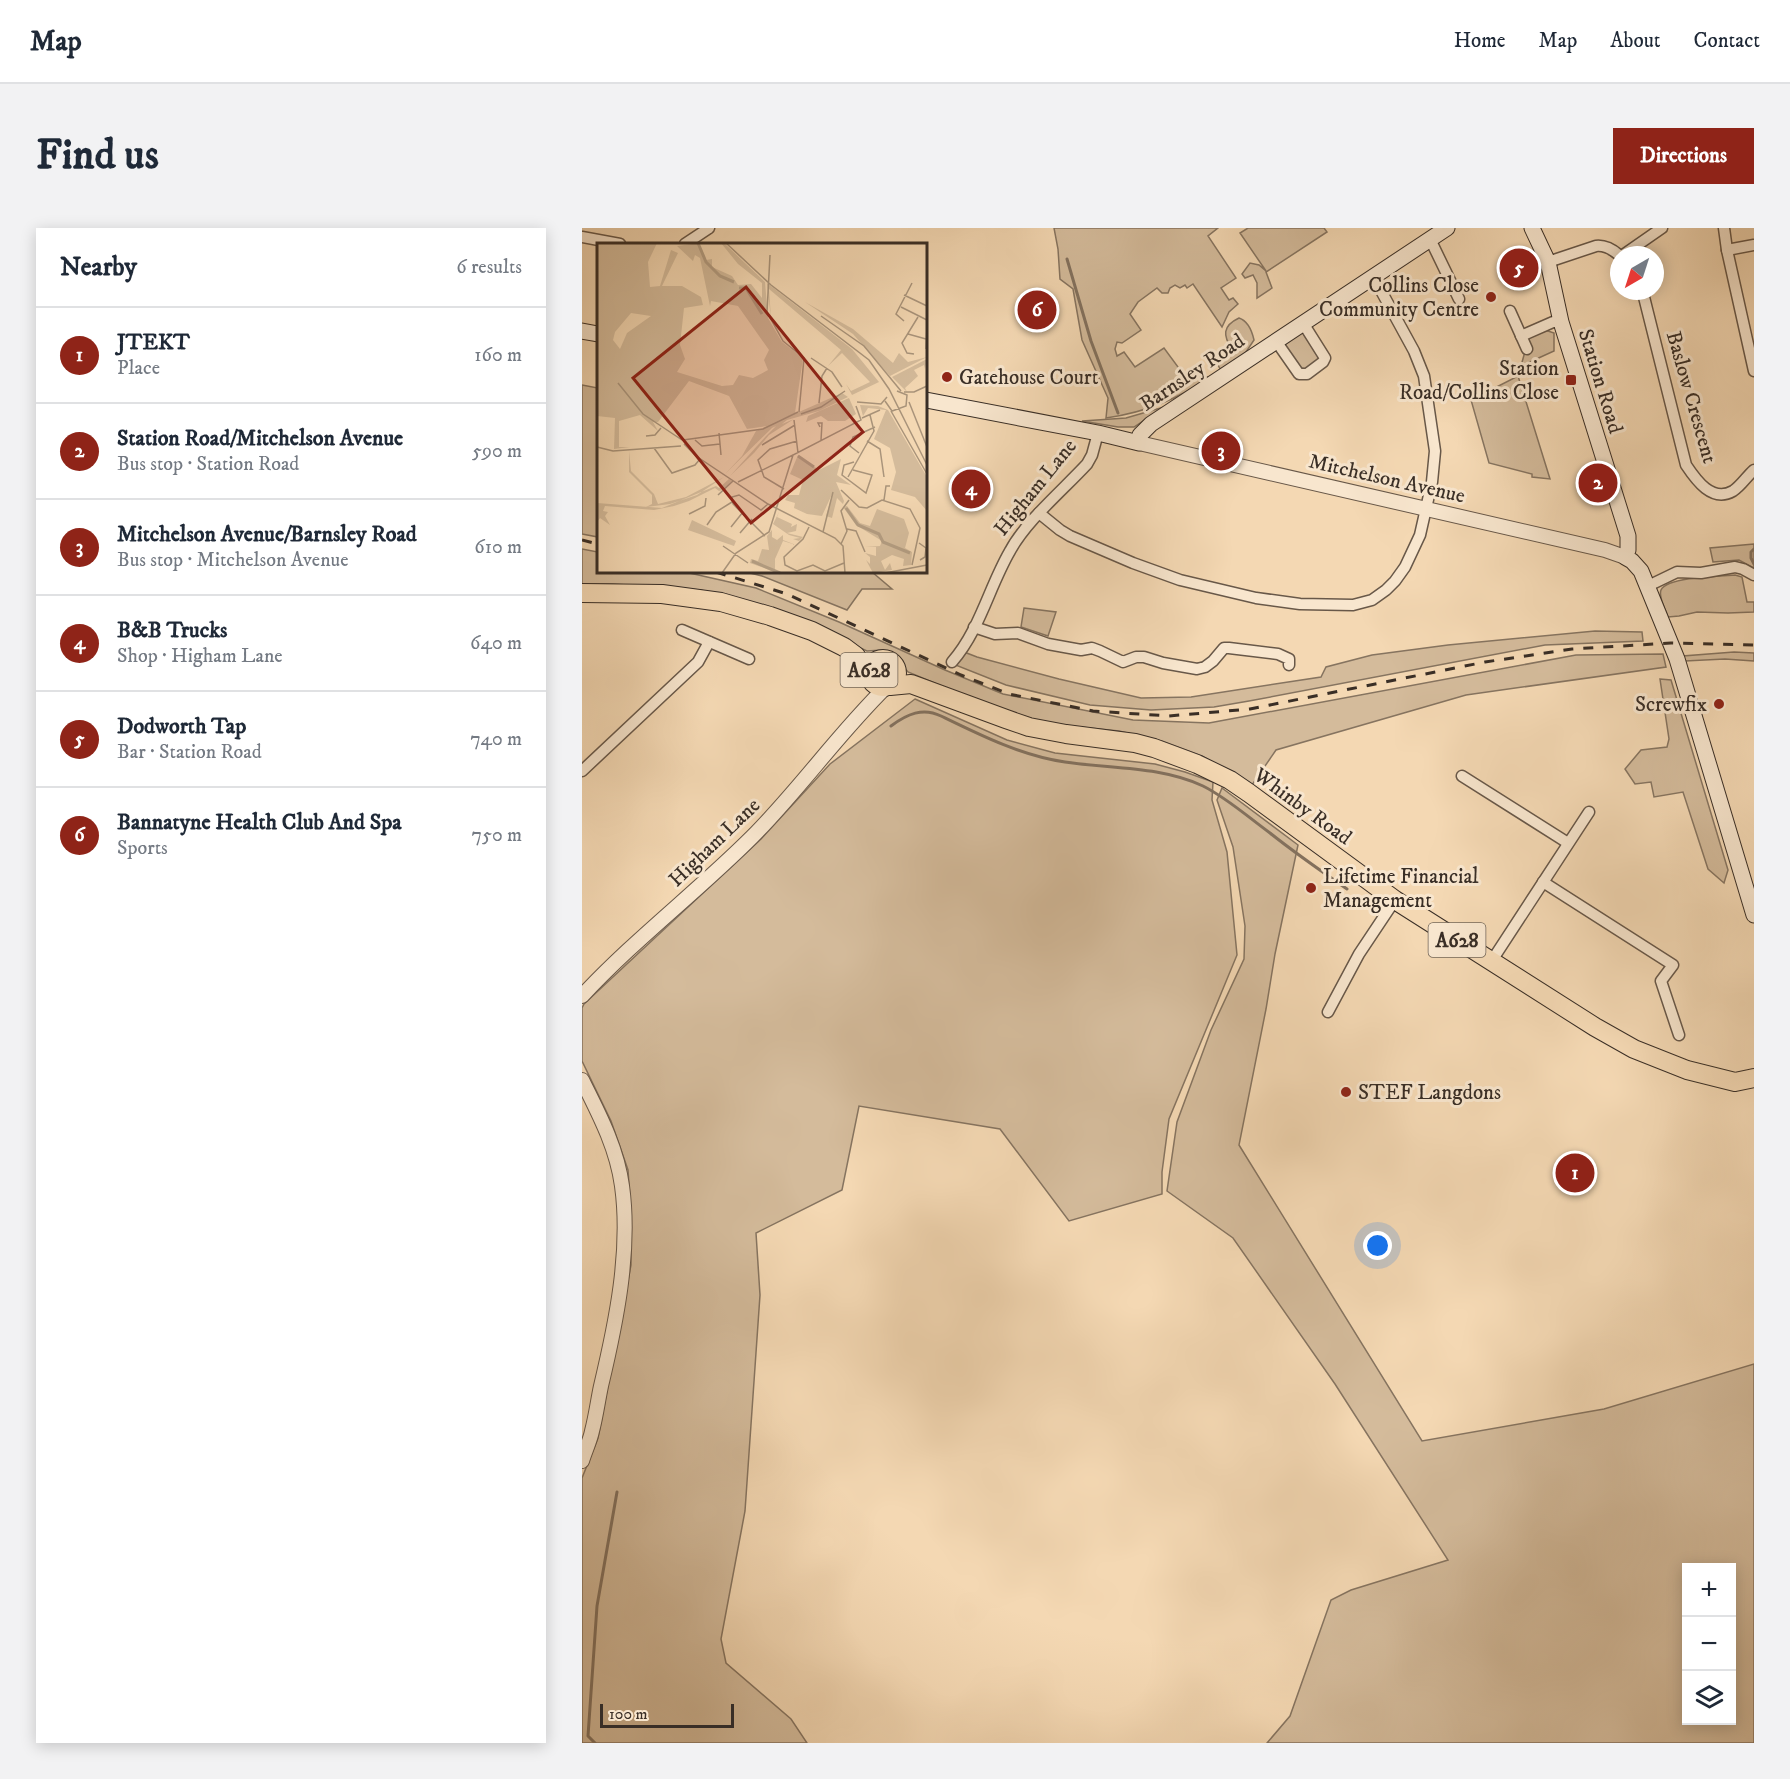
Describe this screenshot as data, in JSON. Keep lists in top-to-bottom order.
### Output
{
  "streets": {
    "highway": ["A628", "Whinby Road"],
    "main road": ["Barnsley Road", "Station Road"],
    "street": ["Baslow Crescent", "Mitchelson Avenue", "Higham Lane"]
  },
  "crossings": [
    ["Barnsley Road", "Mitchelson Avenue"],
    ["Barnsley Road", "Higham Lane"],
    ["Station Road", "Mitchelson Avenue"],
    ["Higham Lane", "A628"],
    ["Higham Lane", "Whinby Road"],
    ["A628", "Whinby Road"]
  ],
  "places": {
    "other": [
      "Collins Close Community Centre",
      "Gatehouse Court",
      "Screwfix",
      "Lifetime Financial Management",
      "STEF Langdons"
    ],
    "transit": ["Station Road/Collins Close"]
  },
  "scale_bar": "100 m",
  "north": "bottom left",
  "page": {
    "header": "Map",
    "nav": [
      "Home",
      "Map",
      "About",
      "Contact"
    ],
    "buttons": "Directions",
    "title": "Find us",
    "heading": ["Nearby", "6 results"],
    "pins": [
      "5",
      "6",
      "3",
      "2",
      "4",
      "1"
    ],
    "list": [
      {
        "mark": "1",
        "name": "JTEKT",
        "note": "Place",
        "value": "160 m"
      },
      {
        "mark": "2",
        "name": "Station Road/Mitchelson Avenue",
        "note": "Bus stop · Station Road",
        "value": "590 m"
      },
      {
        "mark": "3",
        "name": "Mitchelson Avenue/Barnsley Road",
        "note": "Bus stop · Mitchelson Avenue",
        "value": "610 m"
      },
      {
        "mark": "4",
        "name": "B&B Trucks",
        "note": "Shop · Higham Lane",
        "value": "640 m"
      },
      {
        "mark": "5",
        "name": "Dodworth Tap",
        "note": "Bar · Station Road",
        "value": "740 m"
      },
      {
        "mark": "6",
        "name": "Bannatyne Health Club And Spa",
        "note": "Sports",
        "value": "750 m"
      }
    ],
    "map_buttons": ["+", "−"],
    "scale": "100 m"
  }
}
